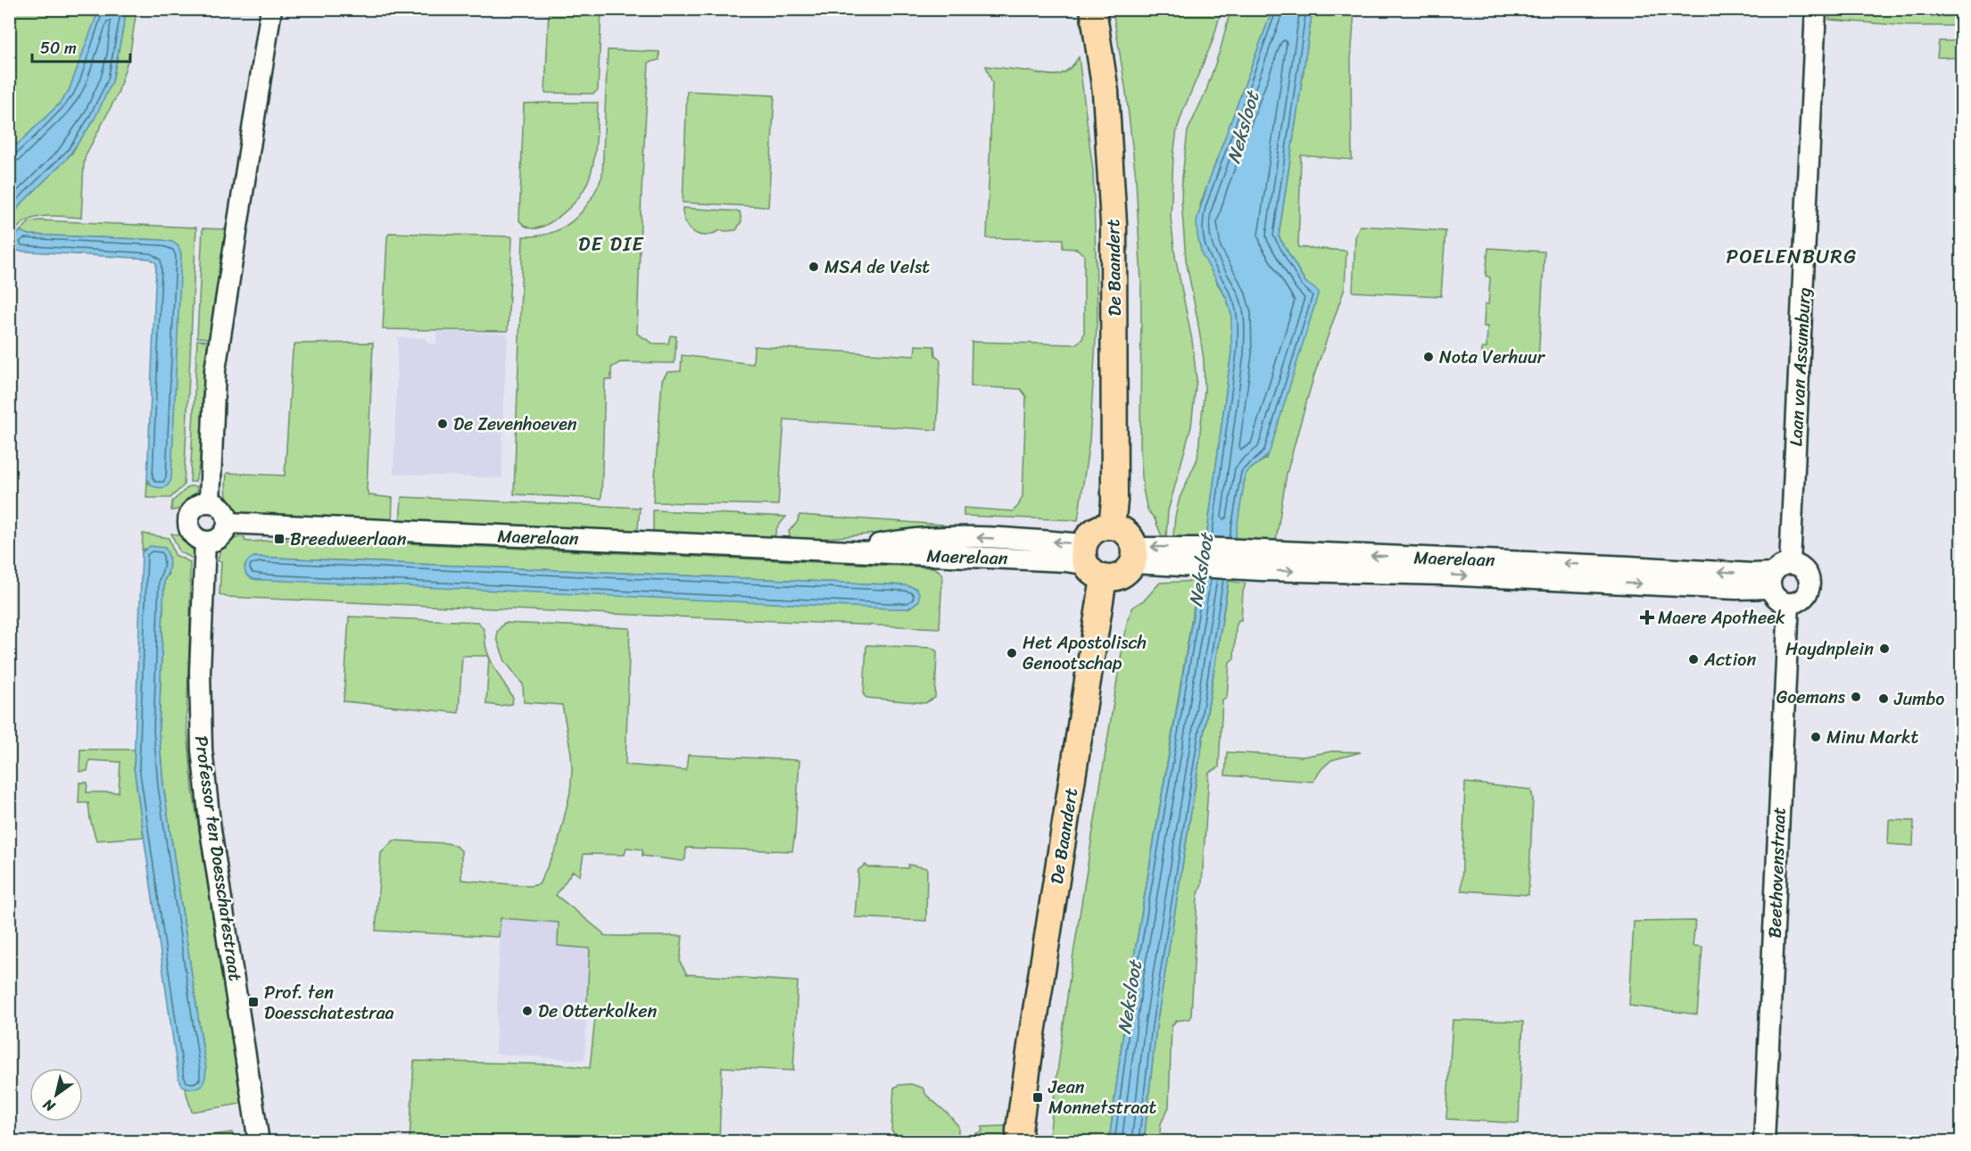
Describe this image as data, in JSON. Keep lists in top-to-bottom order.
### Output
{
  "streets": {
    "main road": ["De Baandert"],
    "street": [
      "Laan van Assumburg",
      "Maerelaan",
      "Professor ten Doesschatestraat",
      "Beethovenstraat"
    ]
  },
  "crossings": [
    ["De Baandert", "Maerelaan"],
    ["Laan van Assumburg", "Maerelaan"],
    ["Laan van Assumburg", "Beethovenstraat"],
    ["Maerelaan", "Professor ten Doesschatestraat"],
    ["Maerelaan", "Beethovenstraat"]
  ],
  "districts": ["DE DIE", "POELENBURG"],
  "water": ["Neksloot"],
  "places": {
    "other": [
      "MSA de Velst",
      "Nota Verhuur",
      "De Zevenhoeven",
      "Haydnplein",
      "Het Apostolisch Genootschap",
      "Action",
      "Goemans",
      "Jumbo",
      "Minu Markt",
      "De Otterkolken"
    ],
    "transit": ["Breedweerlaan", "Prof. ten Doesschatestraa", "Jean Monnetstraat"],
    "health": ["Maere Apotheek"]
  },
  "scale_bar": "50 m",
  "north": "bottom left"
}
